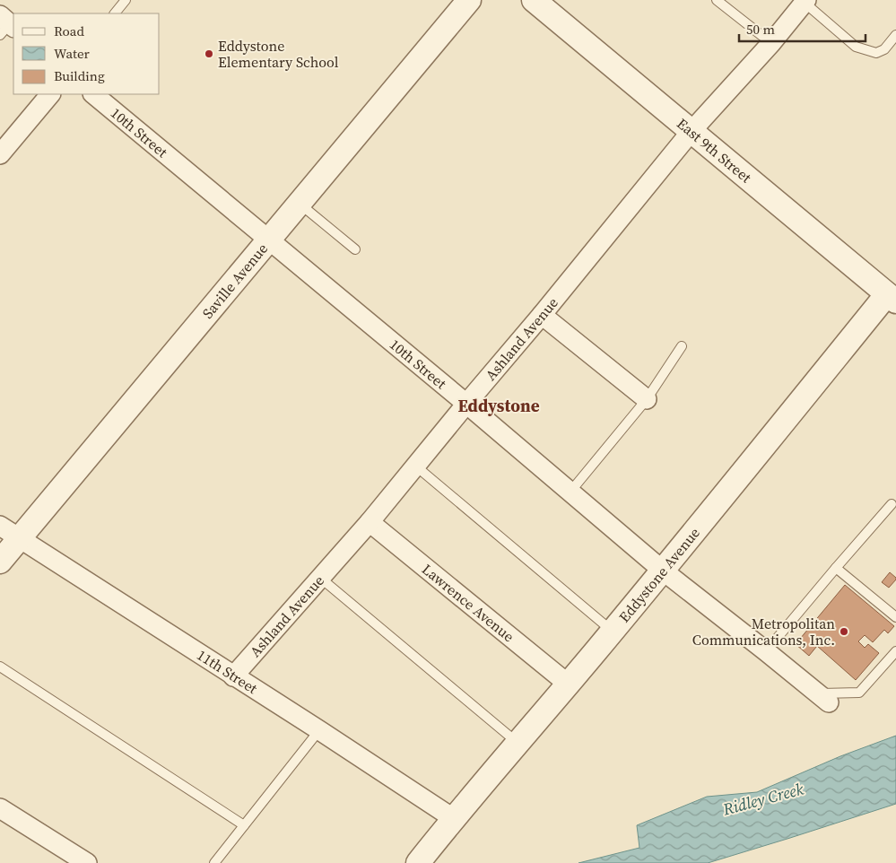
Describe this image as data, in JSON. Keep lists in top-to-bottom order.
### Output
{
  "streets": {
    "street": [
      "10th Street",
      "East 9th Street",
      "Saville Avenue",
      "Ashland Avenue",
      "Eddystone Avenue",
      "Lawrence Avenue",
      "11th Street"
    ]
  },
  "crossings": [
    ["10th Street", "Saville Avenue"],
    ["10th Street", "Ashland Avenue"],
    ["10th Street", "Eddystone Avenue"],
    ["East 9th Street", "Ashland Avenue"],
    ["East 9th Street", "Eddystone Avenue"],
    ["Saville Avenue", "11th Street"],
    ["Ashland Avenue", "Lawrence Avenue"],
    ["Ashland Avenue", "11th Street"],
    ["Eddystone Avenue", "Lawrence Avenue"],
    ["Eddystone Avenue", "11th Street"]
  ],
  "districts": ["Eddystone"],
  "water": ["Ridley Creek"],
  "places": ["Eddystone Elementary School", "Metropolitan Communications, Inc."],
  "legend": ["Road", "Water", "Building"],
  "scale_bar": "50 m"
}
